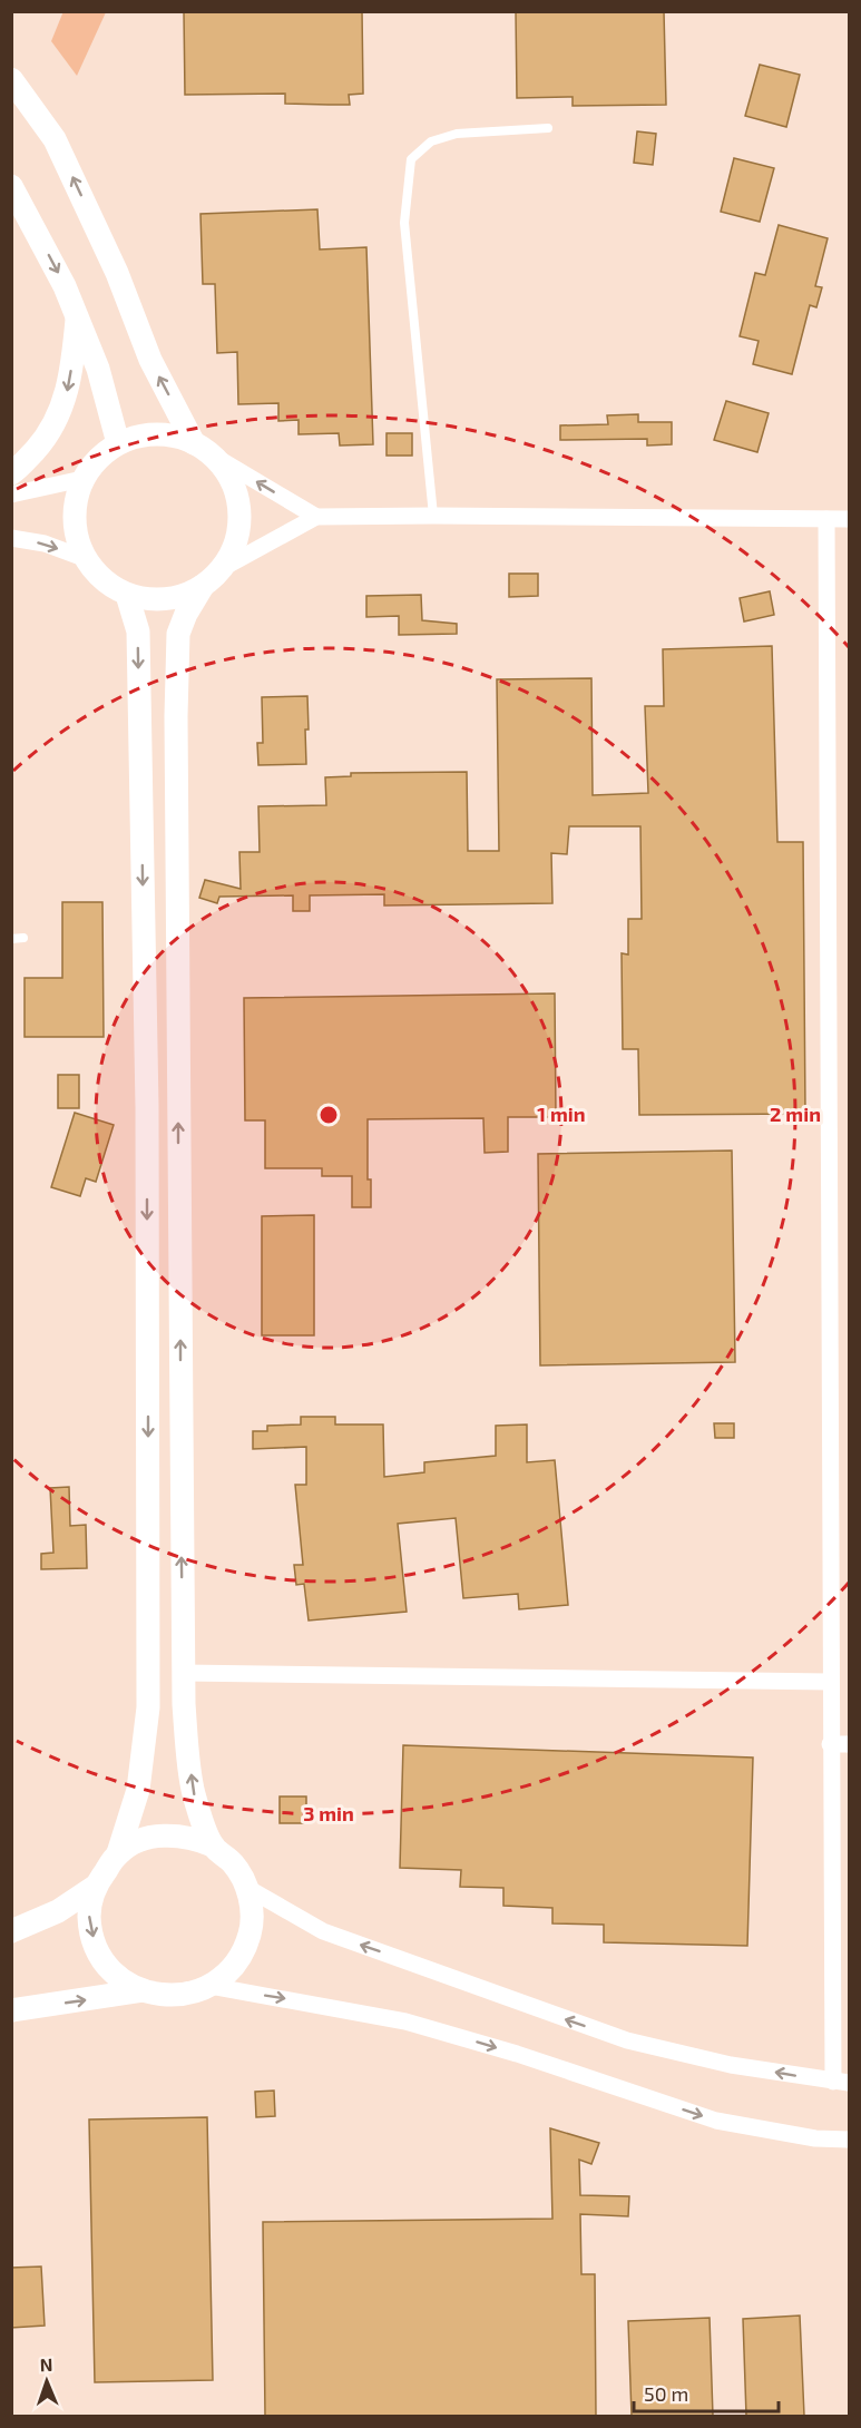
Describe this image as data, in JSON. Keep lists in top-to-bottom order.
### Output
{
  "scale_bar": "50 m",
  "north": "top",
  "rings": ["1 min", "2 min", "3 min"]
}
